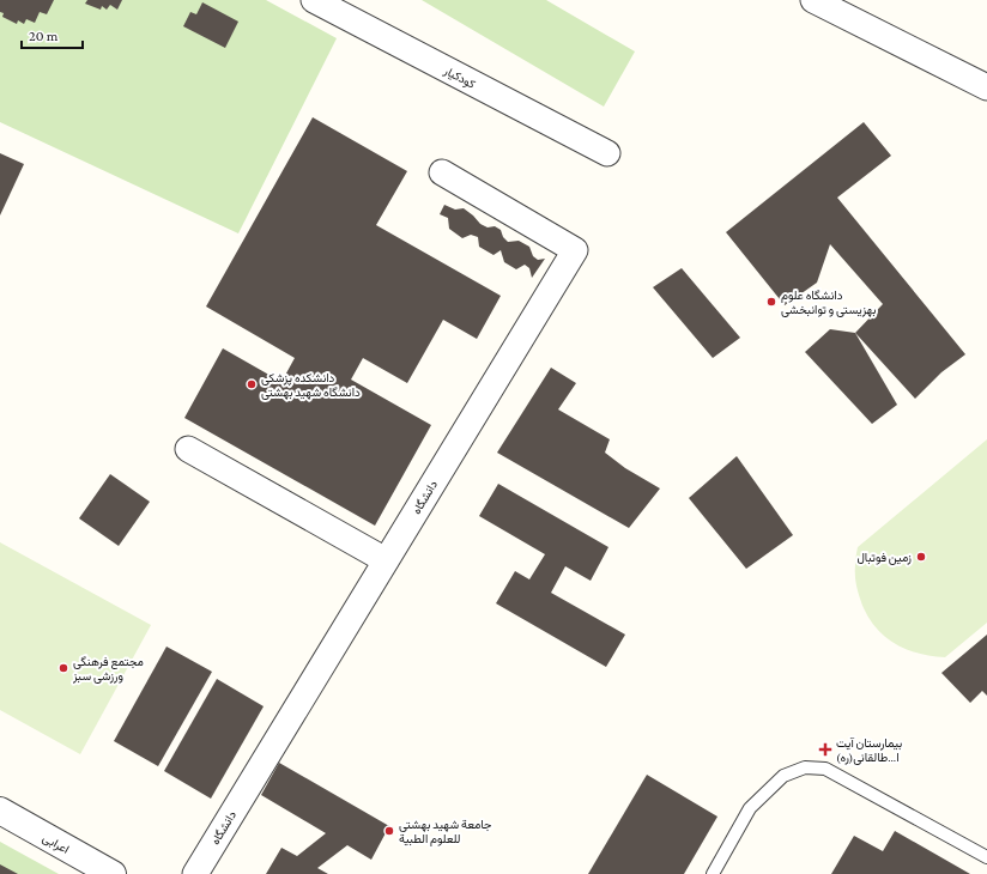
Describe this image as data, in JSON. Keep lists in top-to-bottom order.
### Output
{
  "streets": {
    "street": ["کودکیار", "دانشگاه", "اعرابی"]
  },
  "places": {
    "other": [
      "دانشگاه علوم بهزیستی و توانبخشی",
      "دانشکده پزشکی دانشگاه شهید بهشتی",
      "زمین فوتبال",
      "مجتمع فرهنگی ورزشی سبز",
      "جامعة شهيد بهشتي للعلوم الطبية"
    ],
    "health": ["بیمارستان آیت ا...طالقانی(ره)"]
  },
  "scale_bar": "20 m"
}
